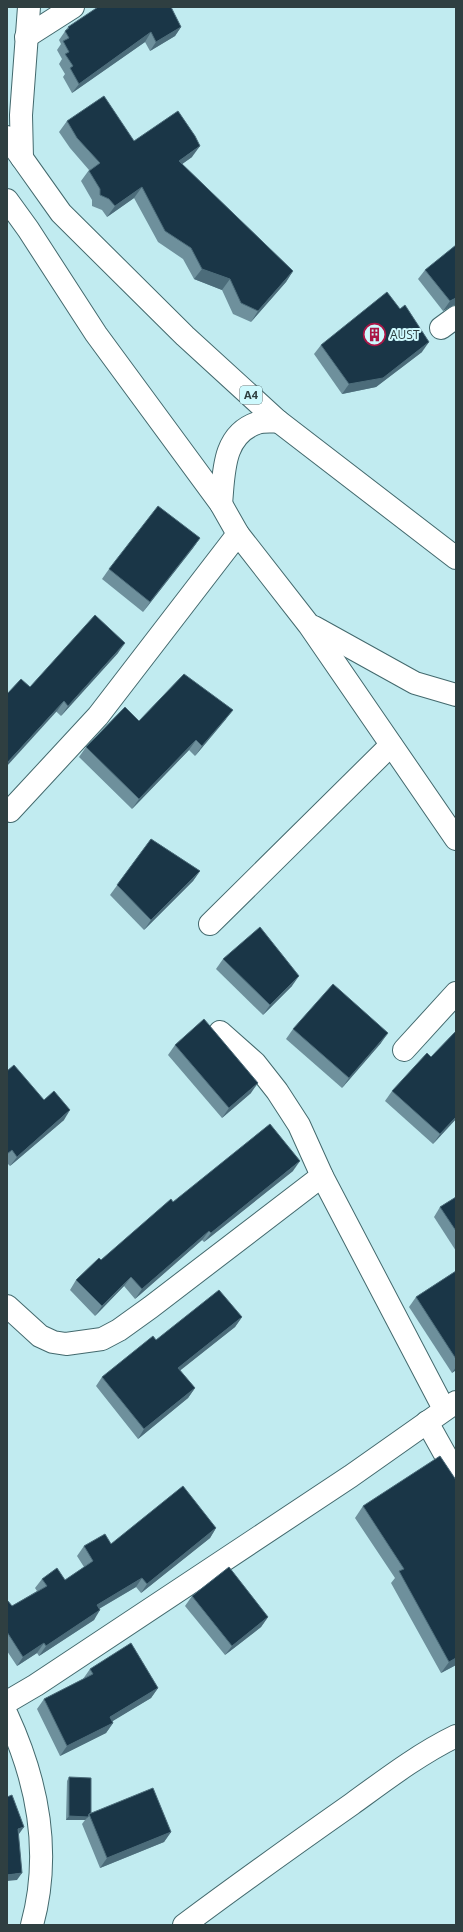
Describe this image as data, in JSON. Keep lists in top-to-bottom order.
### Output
{
  "streets": {
    "main road": ["A4"]
  },
  "places": {
    "building": ["AUST"]
  }
}
